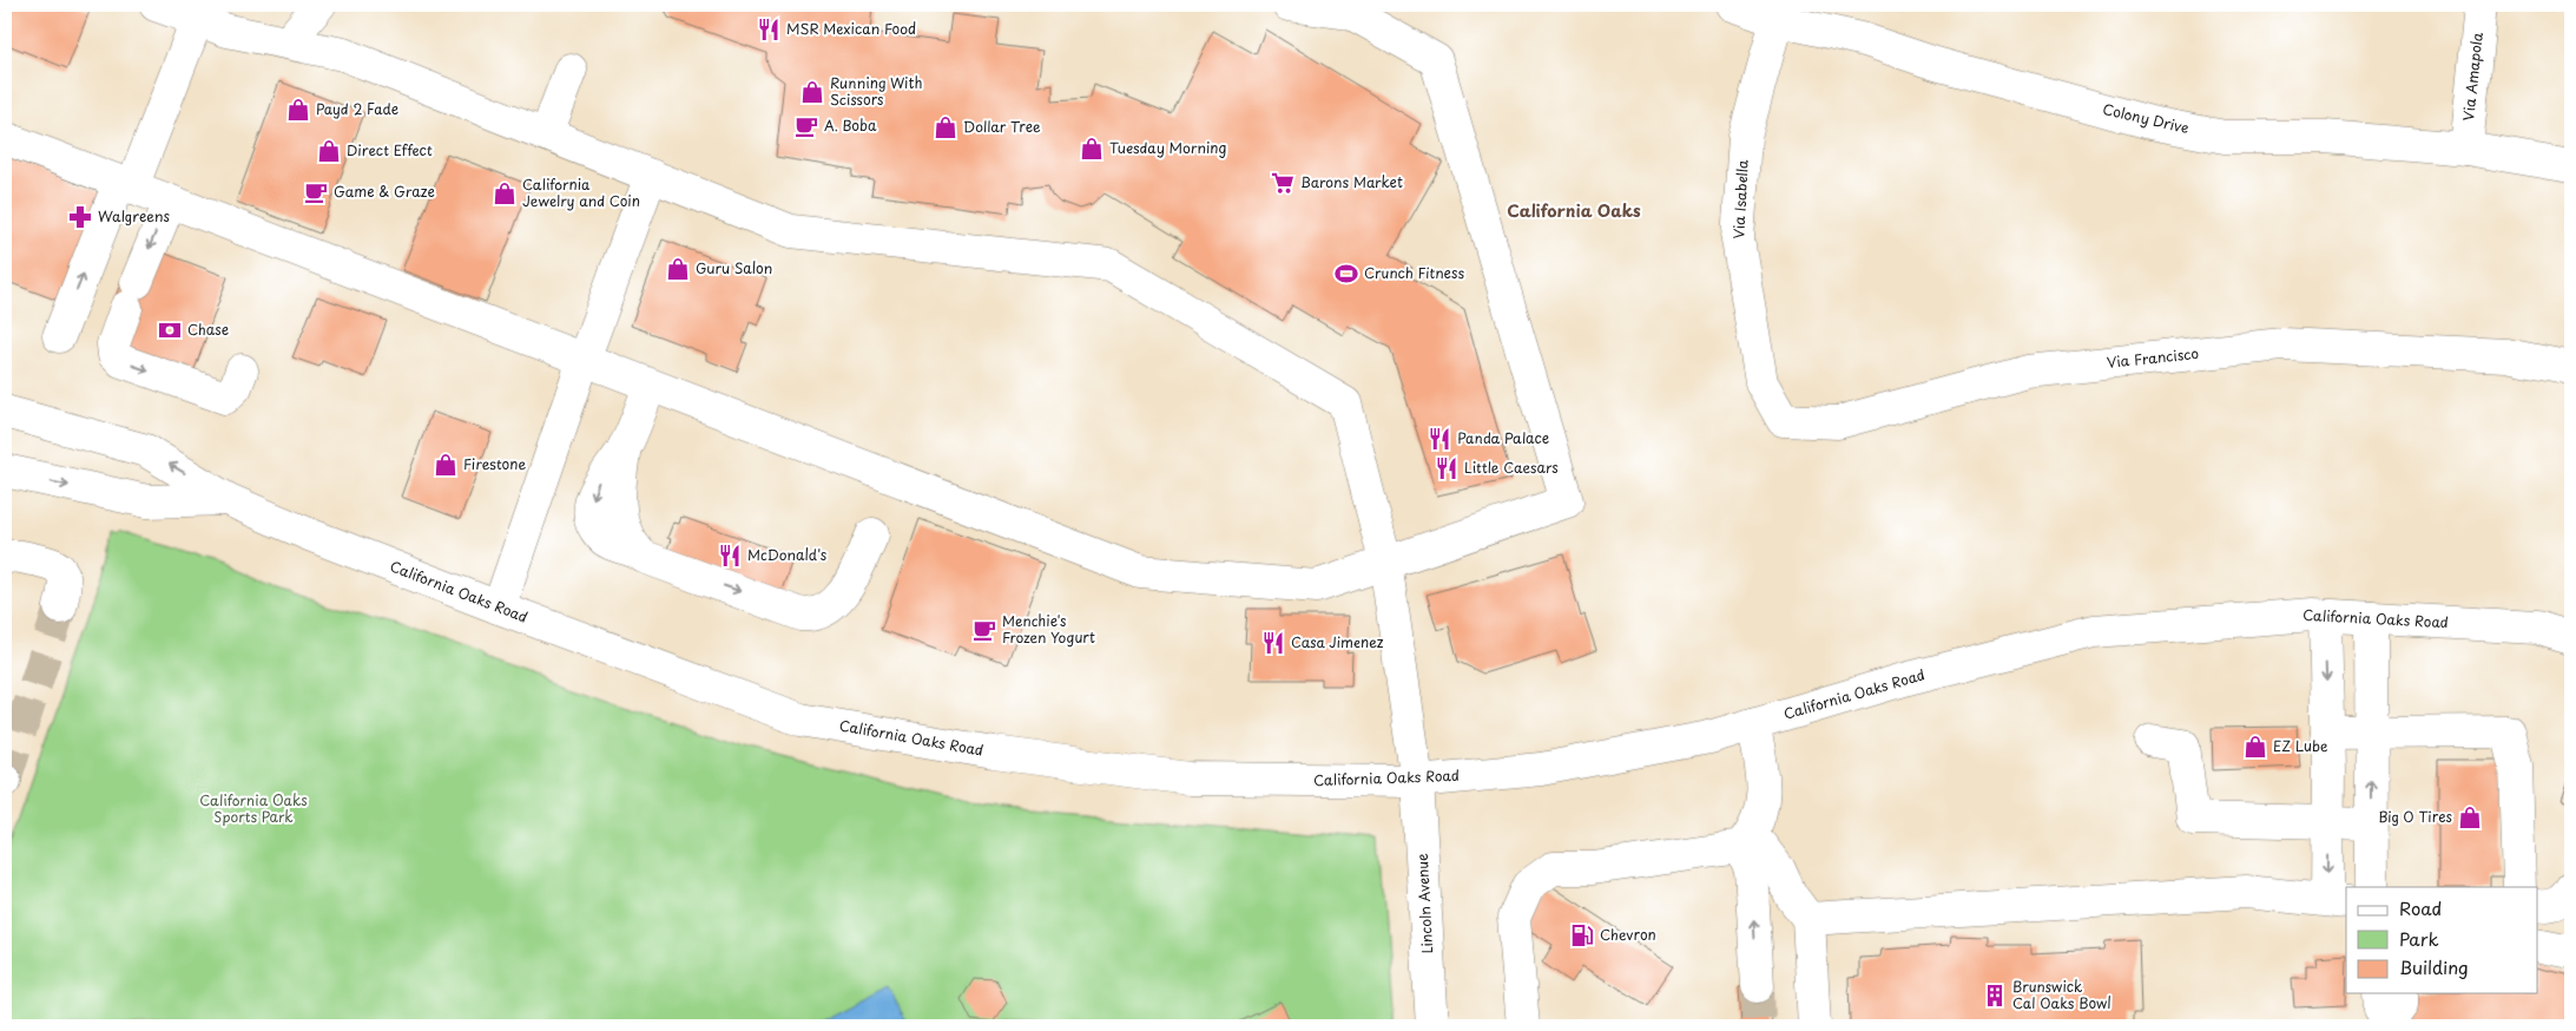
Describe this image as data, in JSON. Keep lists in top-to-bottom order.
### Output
{
  "streets": {
    "main road": [
      "Via Amapola",
      "Colony Drive",
      "Via Isabella",
      "Via Francisco",
      "California Oaks Road",
      "Lincoln Avenue"
    ]
  },
  "crossings": [
    ["Via Amapola", "Colony Drive"],
    ["Colony Drive", "Via Isabella"],
    ["Via Isabella", "Via Francisco"],
    ["California Oaks Road", "Lincoln Avenue"]
  ],
  "districts": ["California Oaks"],
  "parks": ["California Oaks Sports Park"],
  "places": {
    "restaurant": [
      "MSR Mexican Food",
      "Panda Palace",
      "Little Caesars",
      "McDonald's",
      "Casa Jimenez"
    ],
    "shop": [
      "Running With Scissors",
      "Payd 2 Fade",
      "Dollar Tree",
      "Tuesday Morning",
      "Direct Effect",
      "California Jewelry and Coin",
      "Guru Salon",
      "Firestone",
      "EZ Lube",
      "Big O Tires"
    ],
    "cafe": ["A. Boba", "Game & Graze", "Menchie's Frozen Yogurt"],
    "supermarket": ["Barons Market"],
    "pharmacy": ["Walgreens"],
    "sports": ["Crunch Fitness"],
    "bank": ["Chase"],
    "fuel station": ["Chevron"],
    "building": ["Brunswick Cal Oaks Bowl"]
  },
  "legend": ["Road", "Park", "Building"]
}
